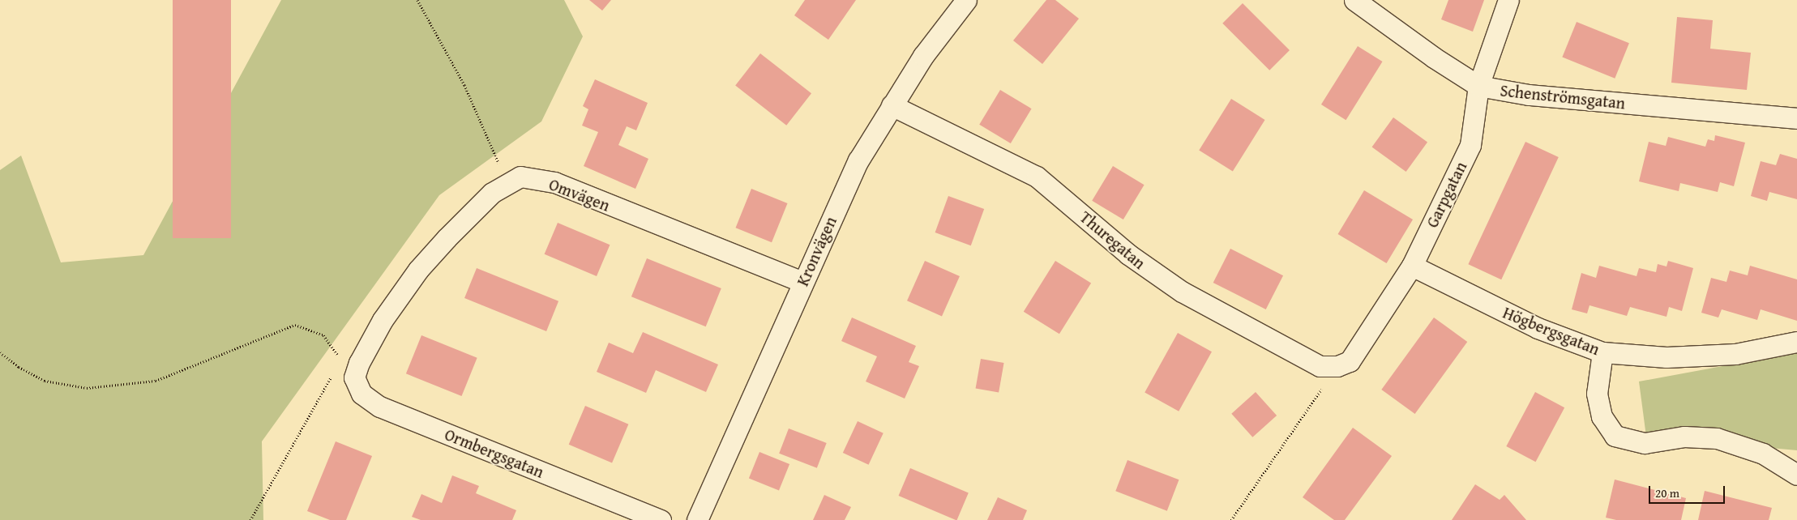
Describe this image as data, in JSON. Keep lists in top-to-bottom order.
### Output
{
  "streets": {
    "street": [
      "Schenströmsgatan",
      "Omvägen",
      "Garpgatan",
      "Thuregatan",
      "Kronvägen",
      "Högbergsgatan",
      "Ormbergsgatan"
    ]
  },
  "crossings": [
    ["Schenströmsgatan", "Garpgatan"],
    ["Omvägen", "Kronvägen"],
    ["Omvägen", "Ormbergsgatan"],
    ["Garpgatan", "Thuregatan"],
    ["Garpgatan", "Högbergsgatan"],
    ["Thuregatan", "Kronvägen"]
  ],
  "scale_bar": "20 m"
}
